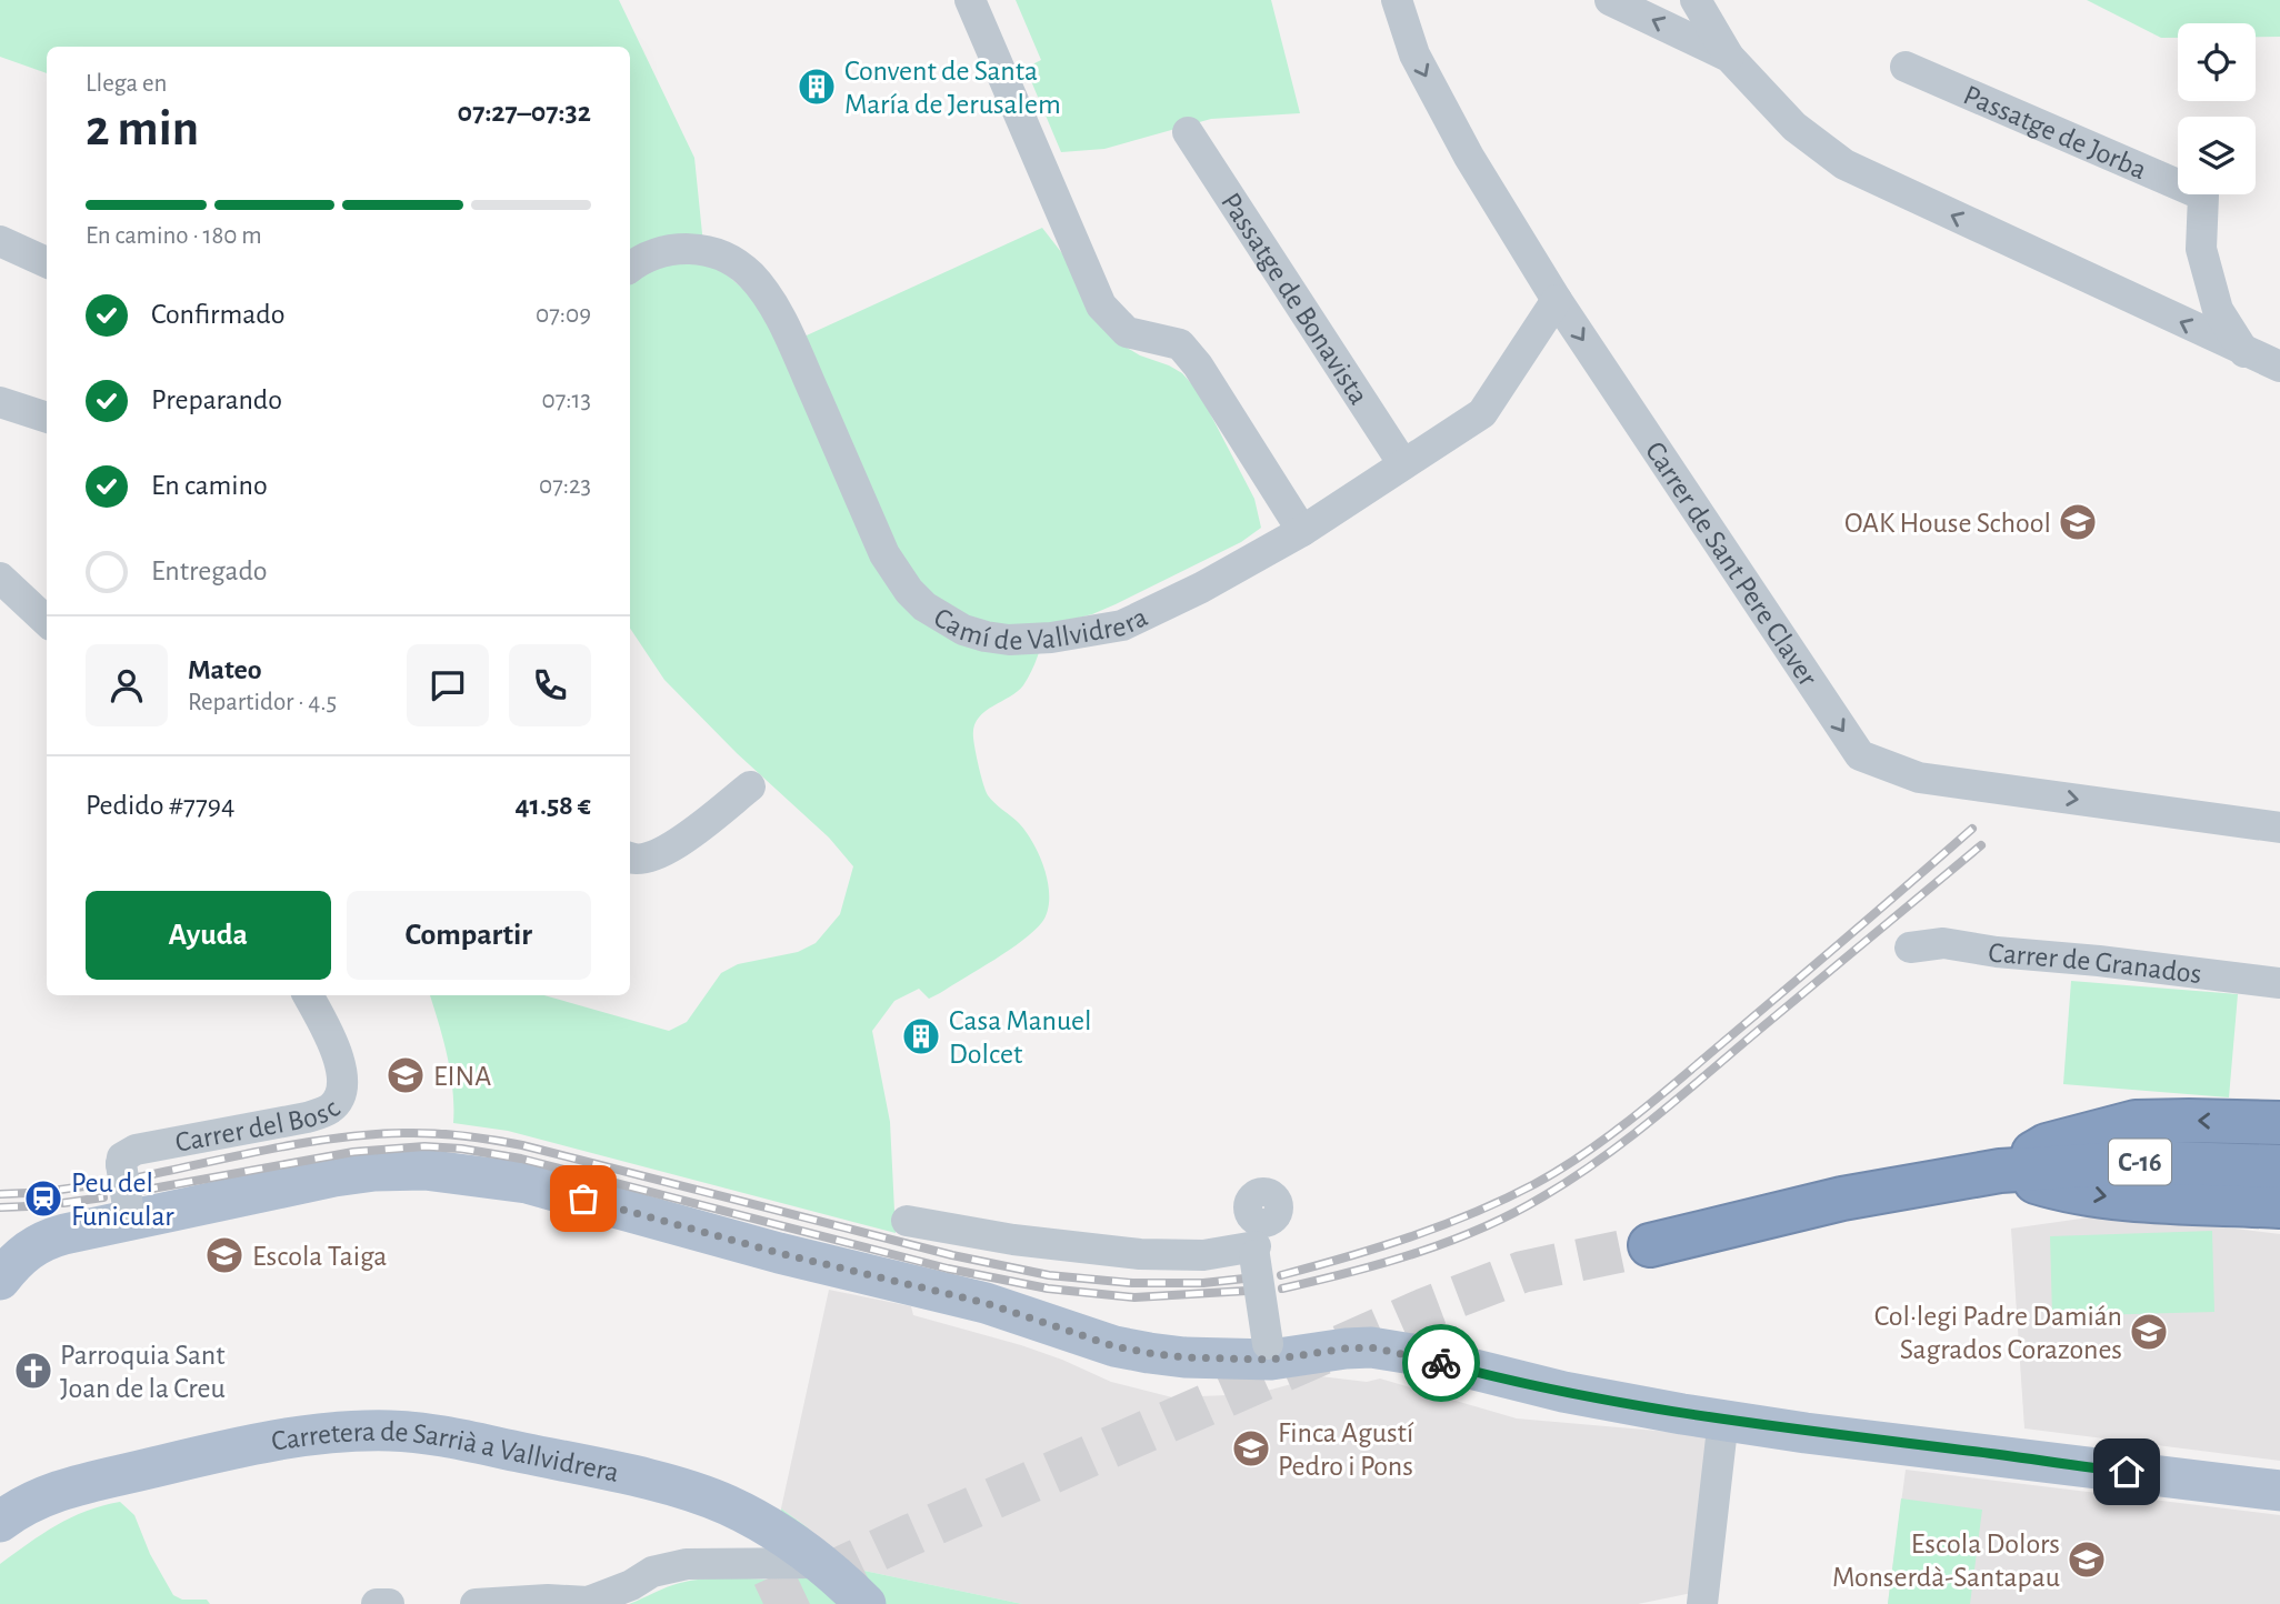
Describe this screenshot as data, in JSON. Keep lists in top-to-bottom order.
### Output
{
  "streets": {
    "highway": ["C-16"],
    "main road": ["Carretera de Sarrià a Vallvidrera"],
    "street": [
      "Passatge de Jorba",
      "Passatge de Bonavista",
      "Carrer de Sant Pere Claver",
      "Camí de Vallvidrera",
      "Carrer de Granados",
      "Carrer del Bosc"
    ]
  },
  "crossings": [
    ["Passatge de Bonavista", "Camí de Vallvidrera"],
    ["Carrer de Sant Pere Claver", "Camí de Vallvidrera"]
  ],
  "one_way": ["Carrer de Sant Pere Claver"],
  "places": {
    "building": ["Convent de Santa María de Jerusalem", "Casa Manuel Dolcet"],
    "school or university": [
      "OAK House School",
      "EINA",
      "Escola Taiga",
      "Col·legi Padre Damián Sagrados Corazones",
      "Finca Agustí Pedro i Pons",
      "Escola Dolors Monserdà-Santapau"
    ],
    "station": ["Peu del Funicular"],
    "church": ["Parroquia Sant Joan de la Creu"]
  },
  "page": {
    "heading": ["2 min", "Llega en", "07:27–07:32"],
    "panel": [
      "Mateo",
      "Repartidor · 4.5",
      "Pedido #7794",
      "41.58 €"
    ],
    "bar": "En camino · 180 m",
    "list": [
      ["Confirmado", "07:09"],
      ["Preparando", "07:13"],
      ["En camino", "07:23"],
      "Entregado"
    ],
    "buttons": ["Ayuda", "Compartir"]
  }
}
